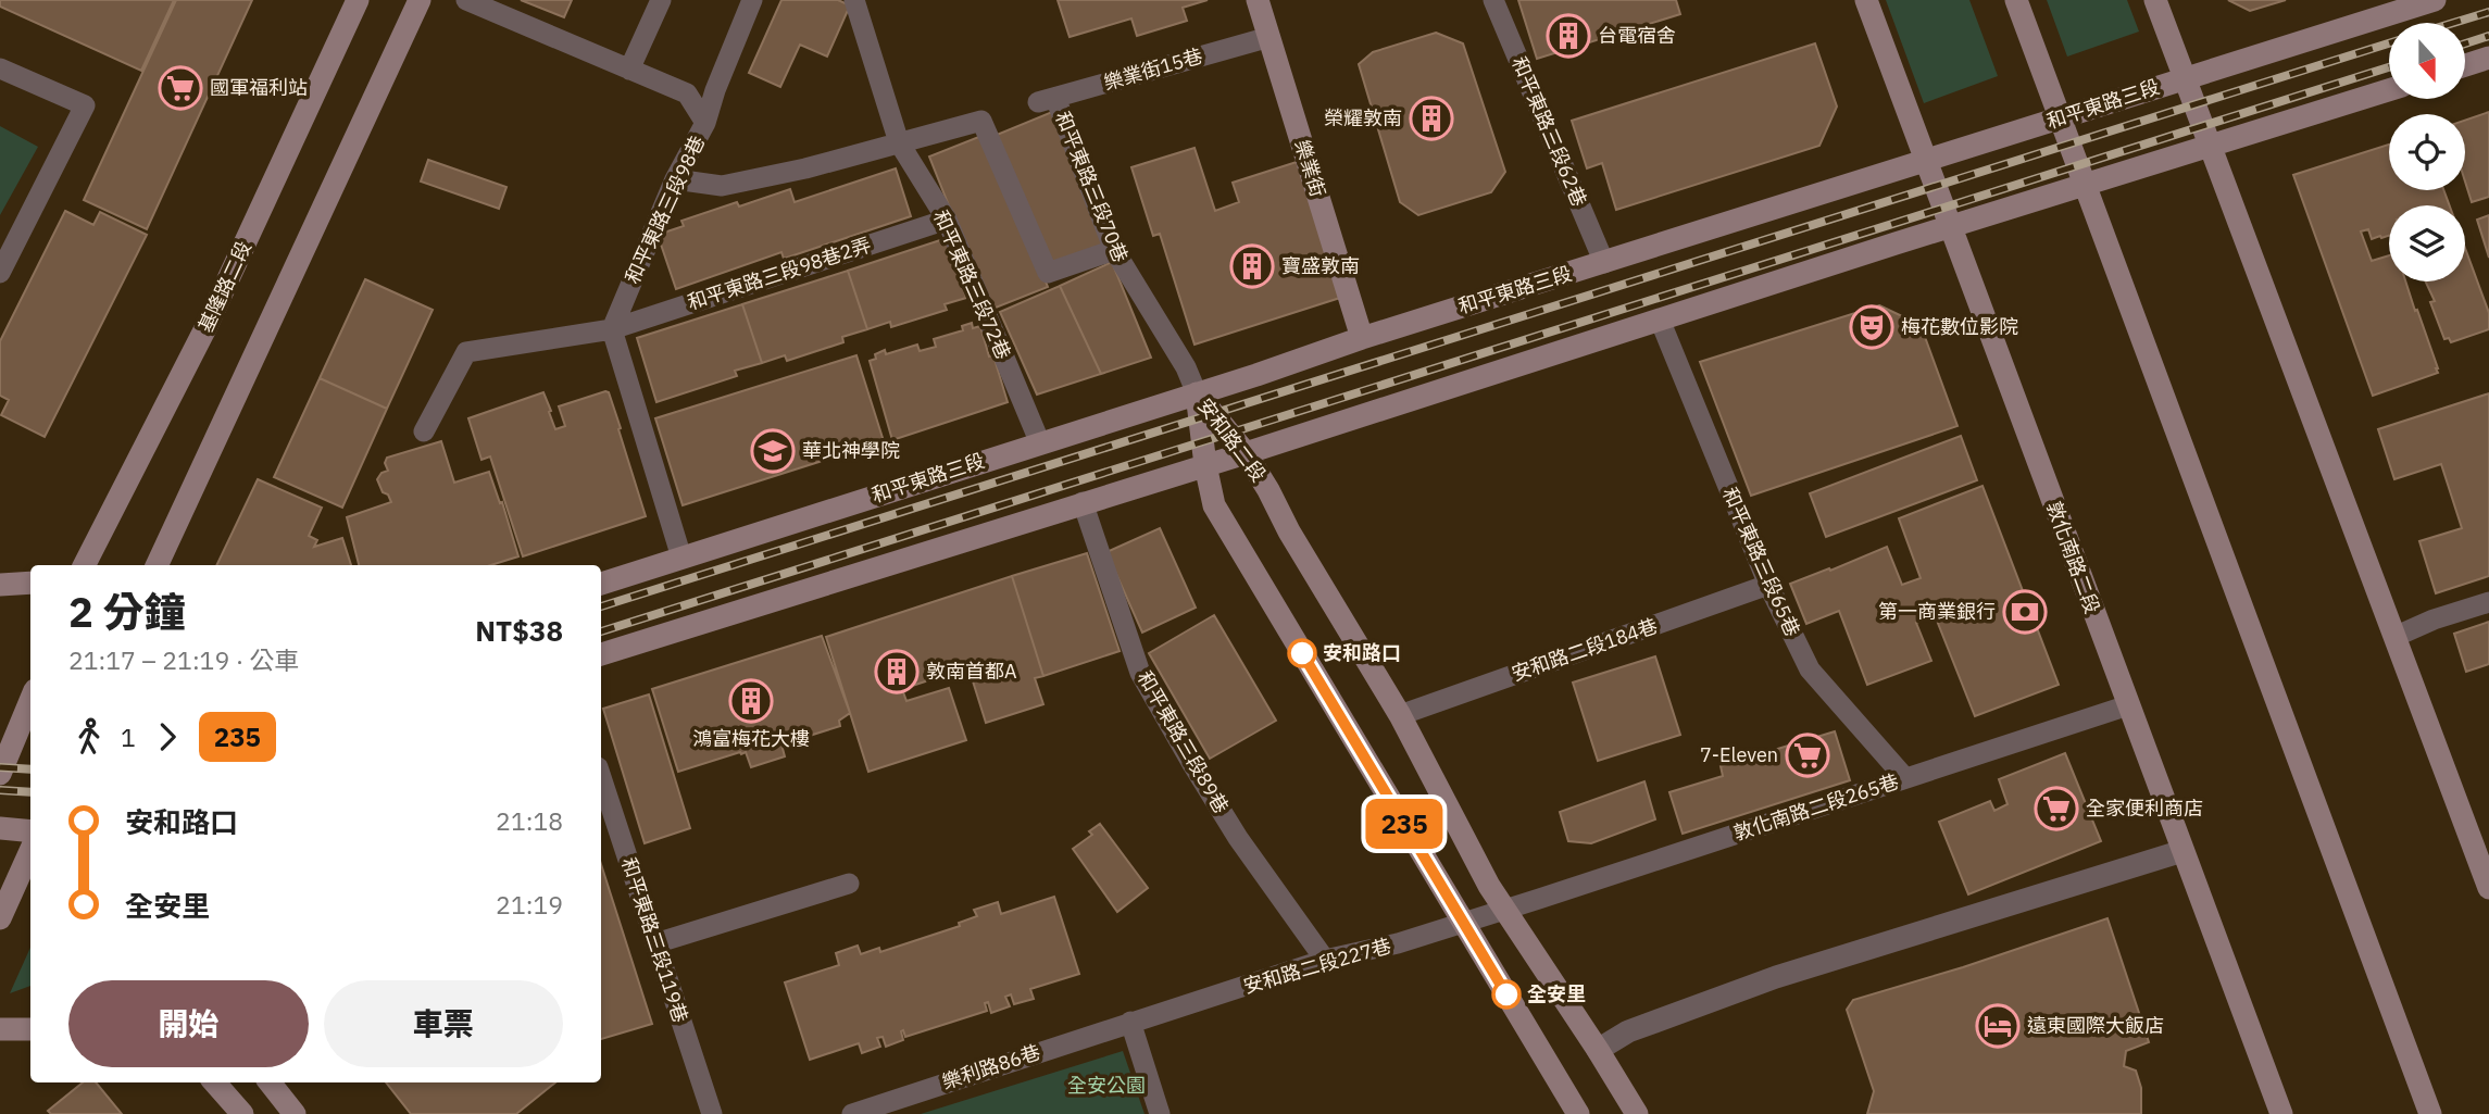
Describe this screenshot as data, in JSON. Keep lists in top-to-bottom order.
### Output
{
  "streets": {
    "main road": [
      "和平東路三段",
      "樂業街",
      "基隆路二段",
      "安和路二段",
      "敦化南路二段"
    ],
    "lane": [
      "樂業街15巷",
      "和平東路三段62巷",
      "和平東路三段70巷",
      "和平東路三段98巷",
      "和平東路三段98巷2弄",
      "和平東路三段72巷",
      "和平東路三段65巷",
      "安和路二段184巷",
      "和平東路三段89巷",
      "敦化南路二段265巷",
      "和平東路三段119巷",
      "安和路二段227巷",
      "樂利路86巷"
    ]
  },
  "crossings": [
    ["樂業街15巷", "樂業街"],
    ["樂業街15巷", "和平東路三段70巷"],
    ["和平東路三段", "和平東路三段62巷"],
    ["和平東路三段", "樂業街"],
    ["和平東路三段", "和平東路三段70巷"],
    ["和平東路三段", "和平東路三段72巷"],
    ["和平東路三段", "安和路二段"],
    ["和平東路三段", "敦化南路二段"],
    ["和平東路三段70巷", "安和路二段"],
    ["和平東路三段98巷", "和平東路三段98巷2弄"],
    ["和平東路三段98巷2弄", "和平東路三段72巷"],
    ["安和路二段", "安和路二段184巷"],
    ["安和路二段", "敦化南路二段265巷"],
    ["安和路二段", "安和路二段227巷"],
    ["敦化南路二段", "敦化南路二段265巷"],
    ["和平東路三段65巷", "安和路二段184巷"],
    ["和平東路三段65巷", "敦化南路二段265巷"],
    ["和平東路三段89巷", "安和路二段227巷"],
    ["敦化南路二段265巷", "安和路二段227巷"],
    ["安和路二段227巷", "樂利路86巷"]
  ],
  "parks": ["全安公園"],
  "places": {
    "building": [
      "台電宿舍",
      "榮耀敦南",
      "寶盛敦南",
      "敦南首都A",
      "鴻富梅花大樓"
    ],
    "supermarket": ["國軍福利站", "7-Eleven", "全家便利商店"],
    "theatre": ["梅花數位影院"],
    "school or university": ["華北神學院"],
    "bank": ["第一商業銀行"],
    "other": ["安和路口", "全安里"],
    "hotel": ["遠東國際大飯店"]
  },
  "lines": ["bus line 235"],
  "north": "bottom",
  "page": {
    "on_map": "235",
    "heading": ["2 分鐘", "21:17 – 21:19 · 公車", "NT$38"],
    "legs": ["1", "235"],
    "list": [
      {
        "name": "安和路口",
        "value": "21:18"
      },
      {
        "name": "全安里",
        "value": "21:19"
      }
    ],
    "buttons": ["開始", "車票"]
  }
}
